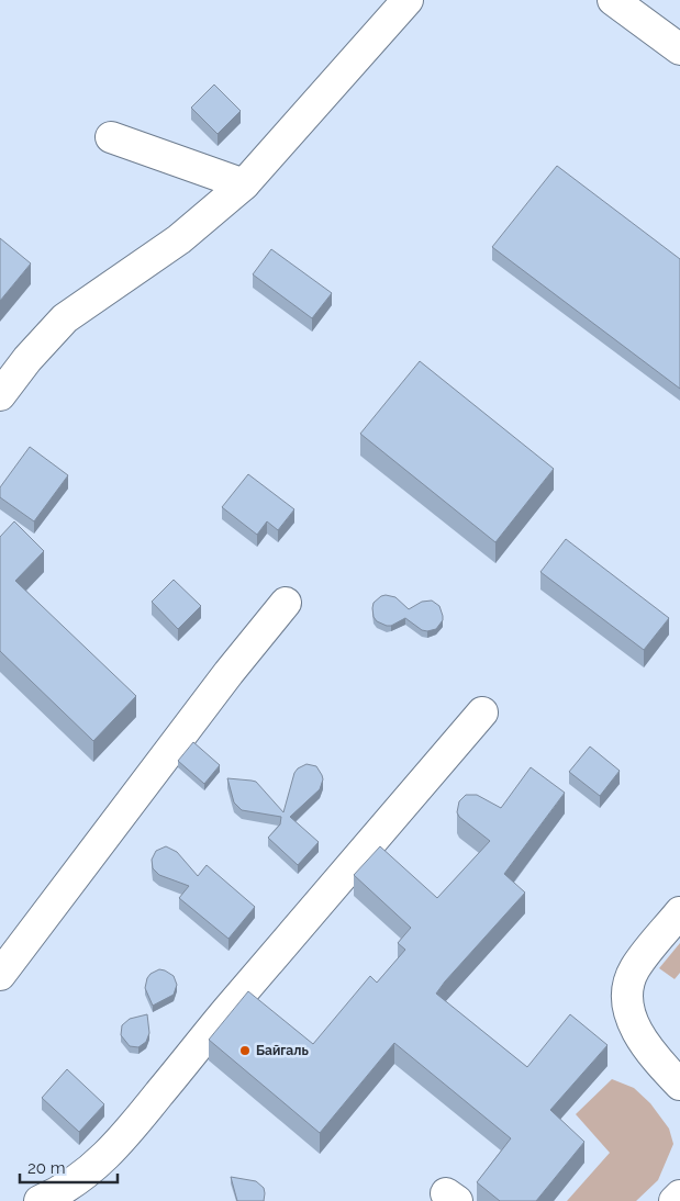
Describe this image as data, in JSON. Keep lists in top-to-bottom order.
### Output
{
  "places": ["Байгаль"],
  "scale_bar": "20 m"
}
